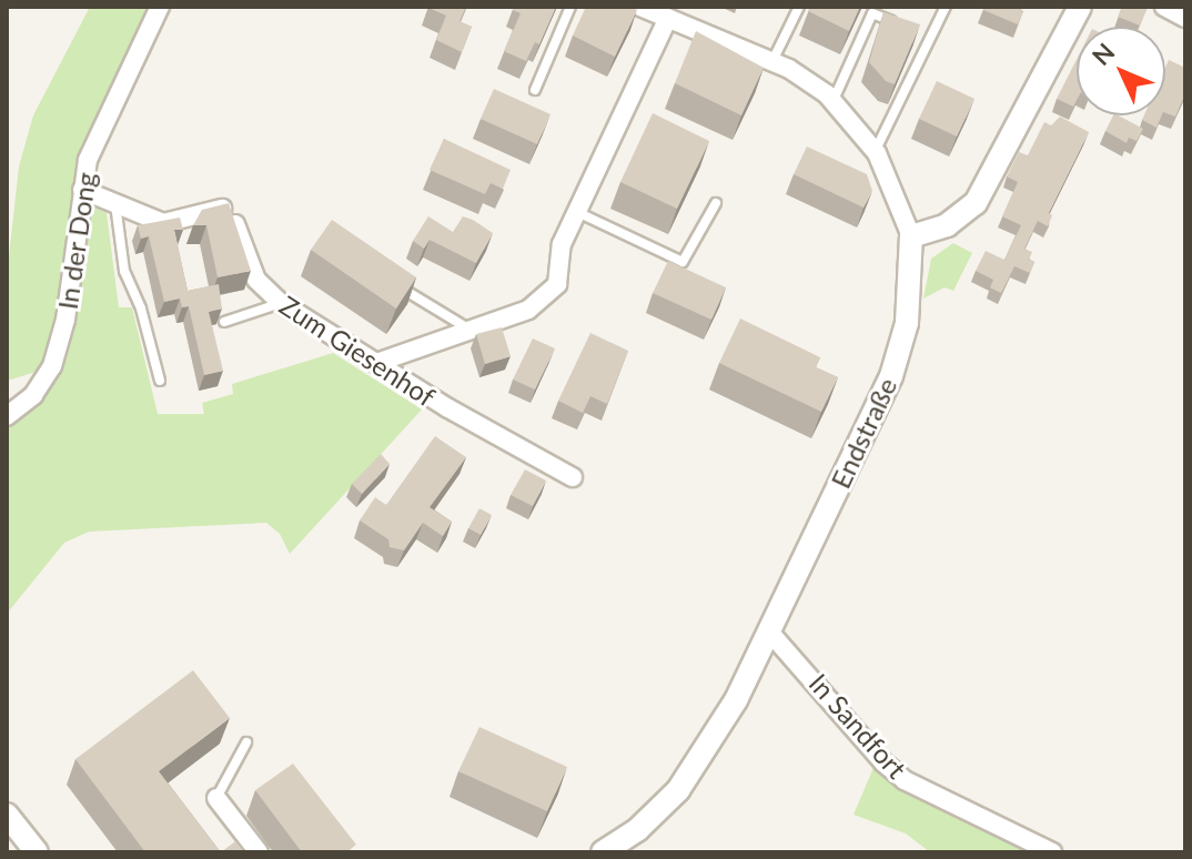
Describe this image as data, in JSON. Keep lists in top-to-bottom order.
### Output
{
  "streets": {
    "street": [
      "In der Dong",
      "Zum Giesenhof",
      "Endstraße",
      "In Sandfort"
    ]
  },
  "crossings": [
    ["In der Dong", "Zum Giesenhof"],
    ["Endstraße", "In Sandfort"]
  ],
  "north": "top left"
}
